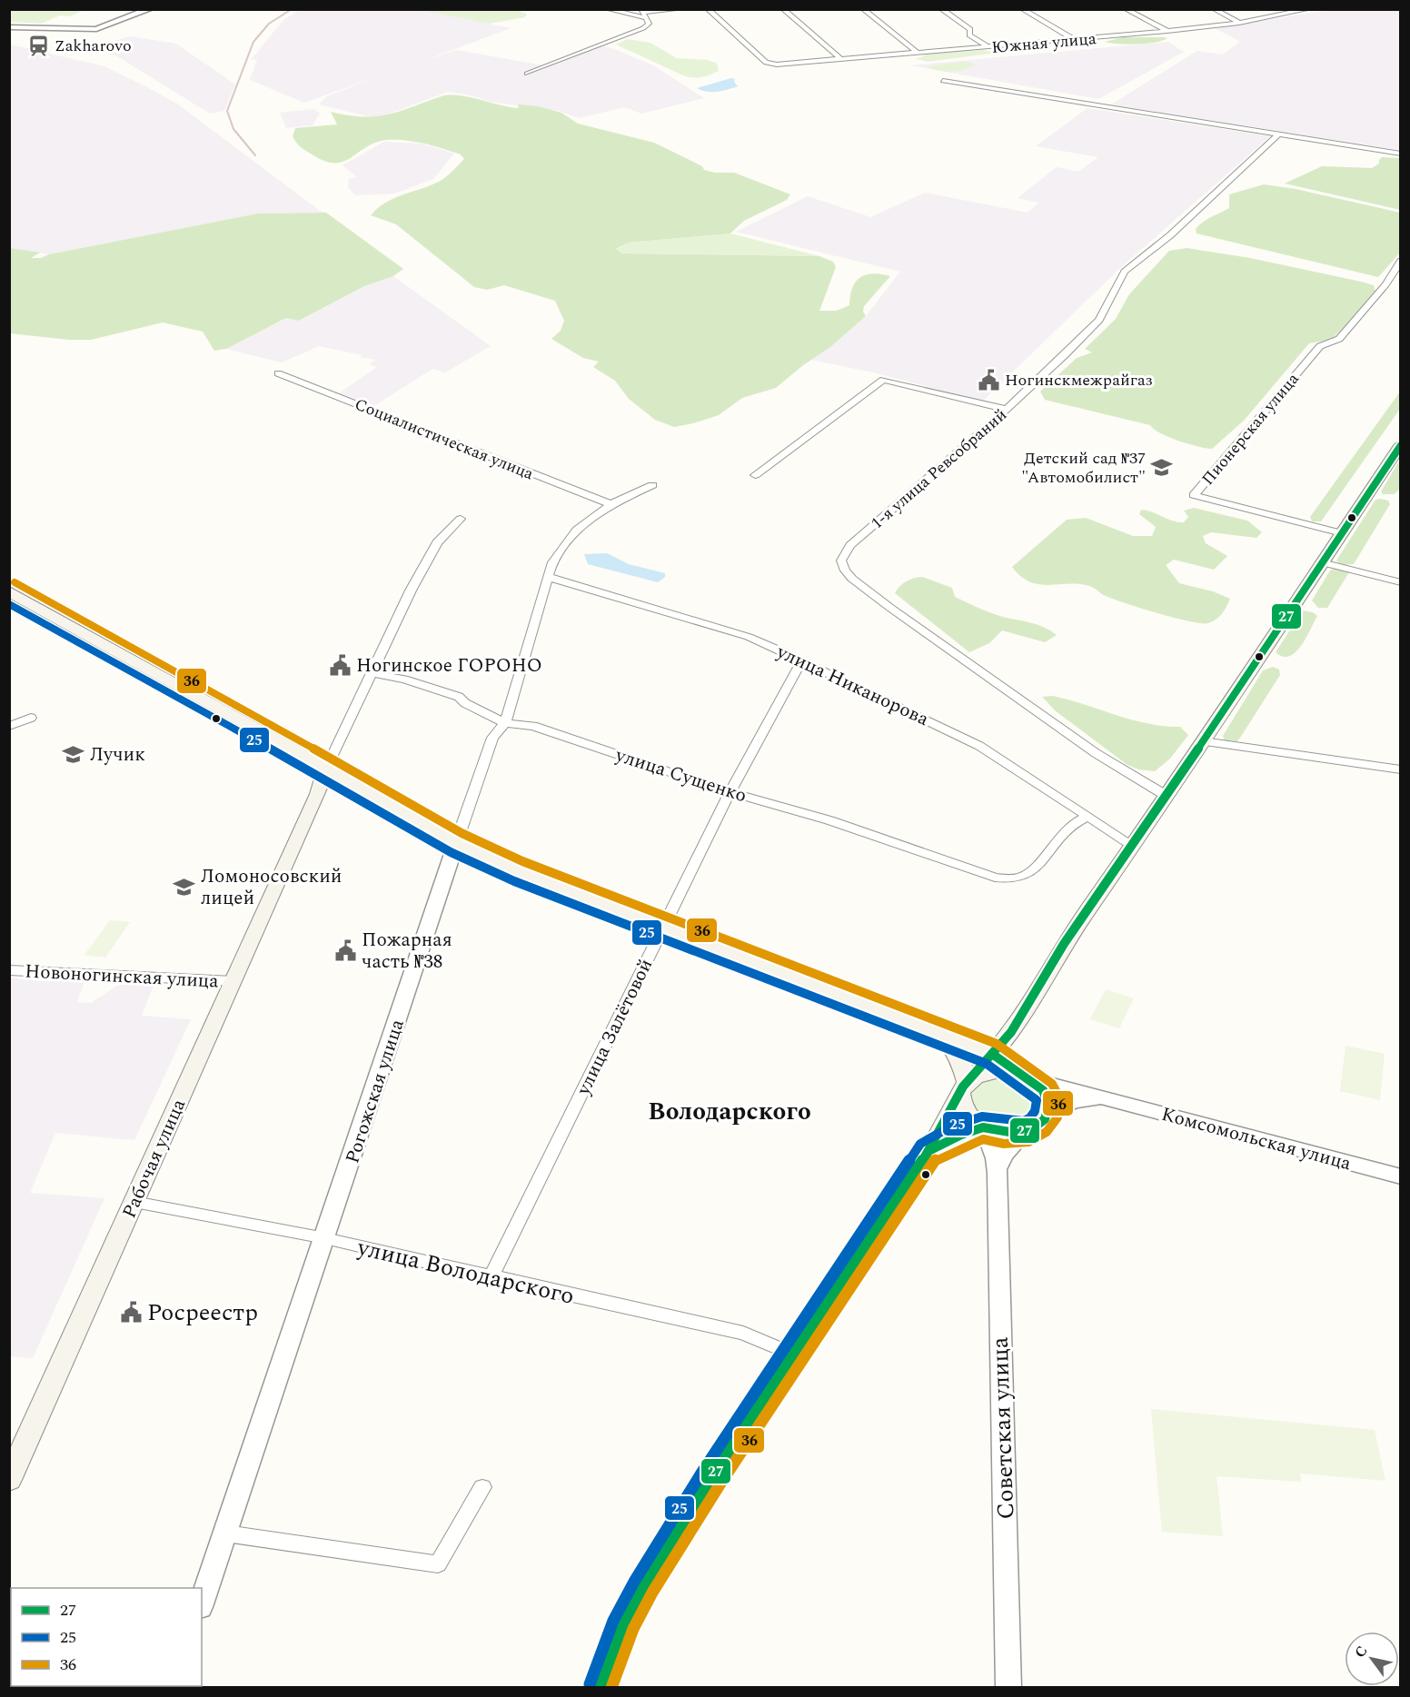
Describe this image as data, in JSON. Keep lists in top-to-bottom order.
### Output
{
  "streets": {
    "main road": ["Рабочая улица"],
    "street": [
      "Южная улица",
      "Пионерская улица",
      "Социалистическая улица",
      "1-я улица Ревсобраний",
      "улица Никанорова",
      "улица Сущенко",
      "Новоногинская улица",
      "улица Залётовой",
      "Рогожская улица",
      "Комсомольская улица",
      "улица Володарского",
      "Советская улица"
    ]
  },
  "crossings": [
    ["Социалистическая улица", "Рогожская улица"],
    ["улица Никанорова", "улица Сущенко"],
    ["улица Никанорова", "улица Залётовой"],
    ["улица Никанорова", "Рогожская улица"],
    ["улица Сущенко", "улица Залётовой"],
    ["улица Сущенко", "Рогожская улица"],
    ["улица Сущенко", "Рабочая улица"],
    ["Новоногинская улица", "Рабочая улица"],
    ["улица Залётовой", "улица Володарского"],
    ["Рогожская улица", "улица Володарского"],
    ["Комсомольская улица", "Советская улица"],
    ["Рабочая улица", "улица Володарского"]
  ],
  "districts": ["Володарского"],
  "places": {
    "station": ["Zakharovo"],
    "public building": [
      "Ногинскмежрайгаз",
      "Ногинское ГОРОНО",
      "Пожарная часть №38",
      "Росреестр"
    ],
    "school or university": ["Детский сад №37 \"Автомобилист\"", "Лучик", "Ломоносовский лицей"]
  },
  "lines": ["transit line 27", "transit line 36", "transit line 25"],
  "legend": ["27", "25", "36"],
  "north": "top left"
}
